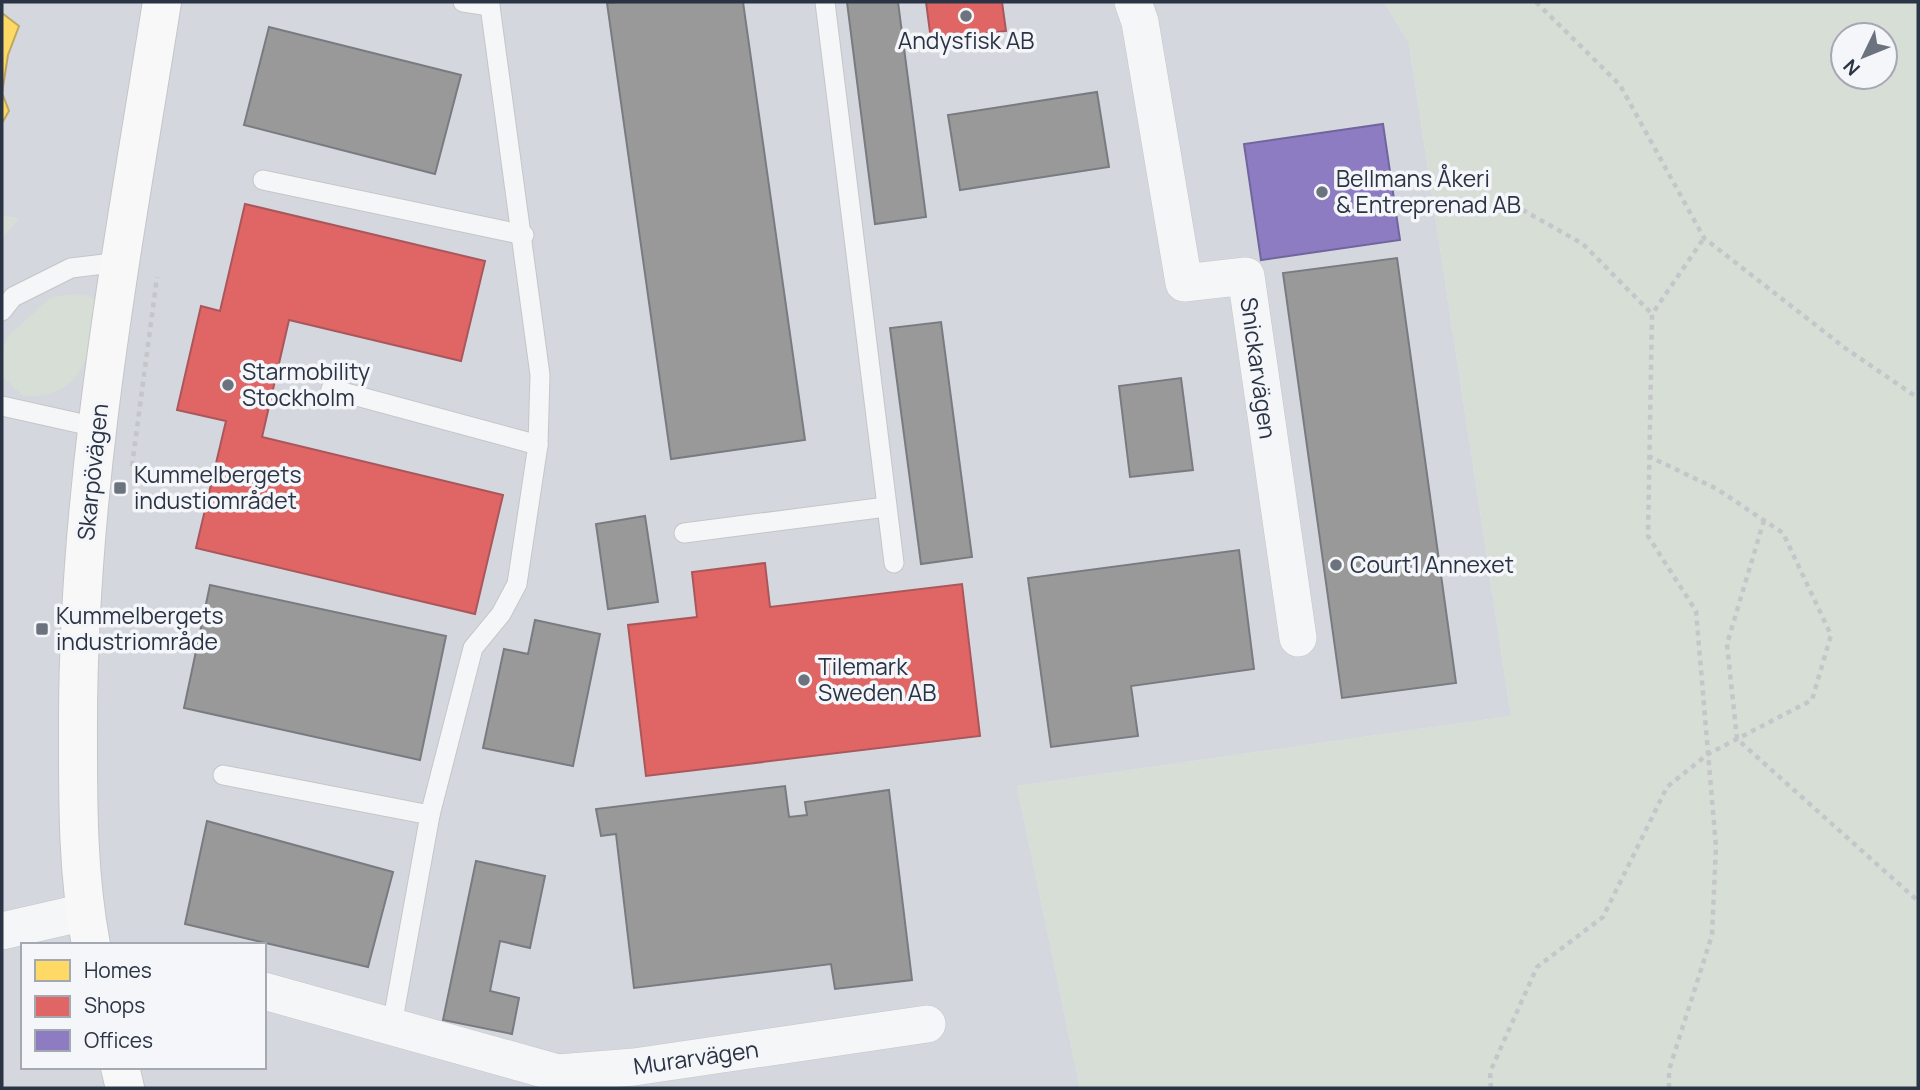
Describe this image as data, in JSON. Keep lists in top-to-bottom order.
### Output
{
  "streets": {
    "street": ["Snickarvägen", "Skarpövägen", "Murarvägen"]
  },
  "places": {
    "other": [
      "Andysfisk AB",
      "Bellmans Åkeri & Entreprenad AB",
      "Starmobility Stockholm",
      "Court1 Annexet",
      "Tilemark Sweden AB"
    ],
    "transit": ["Kummelbergets industiområdet", "Kummelbergets industriområde"]
  },
  "legend": ["Homes", "Shops", "Offices"],
  "north": "bottom left"
}
